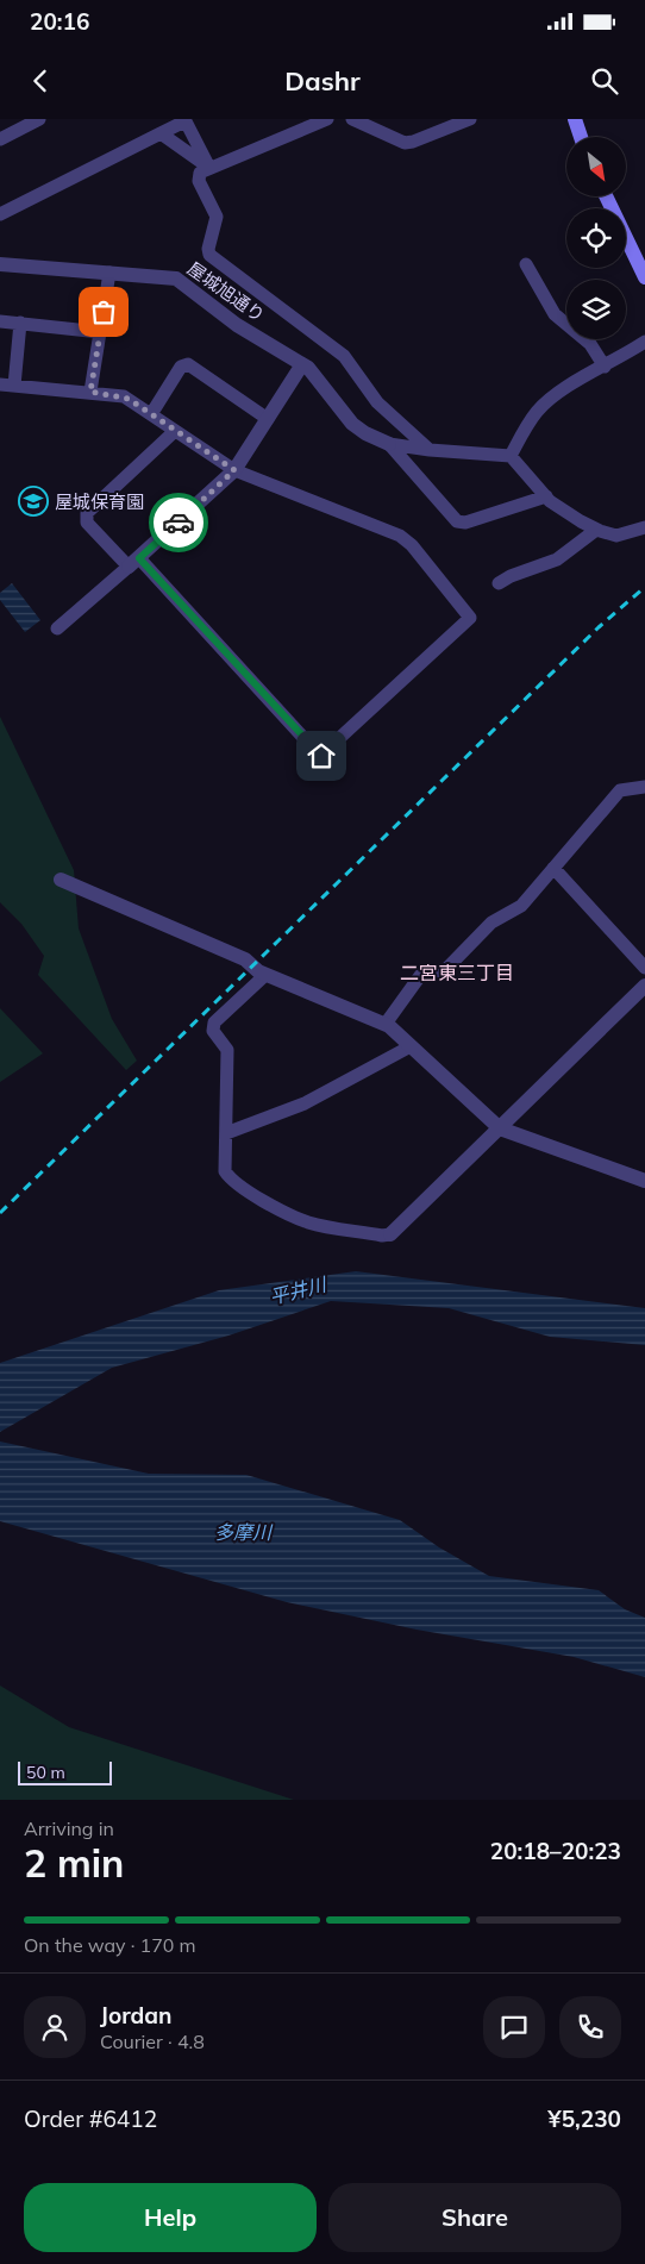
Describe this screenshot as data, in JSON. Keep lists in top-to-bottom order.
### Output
{
  "streets": {
    "street": ["屋城旭通り"]
  },
  "districts": ["二宮東三丁目"],
  "water": ["平井川", "多摩川"],
  "places": {
    "school or university": ["屋城保育園"]
  },
  "scale_bar": "50 m",
  "north": "bottom right",
  "page": {
    "status": "20:16",
    "header": "Dashr",
    "scale": "50 m",
    "heading": ["2 min", "Arriving in", "20:18–20:23"],
    "panel": [
      "Jordan",
      "Courier · 4.8",
      "Order #6412",
      "¥5,230"
    ],
    "bar": "On the way · 170 m",
    "buttons": ["Help", "Share"]
  }
}
